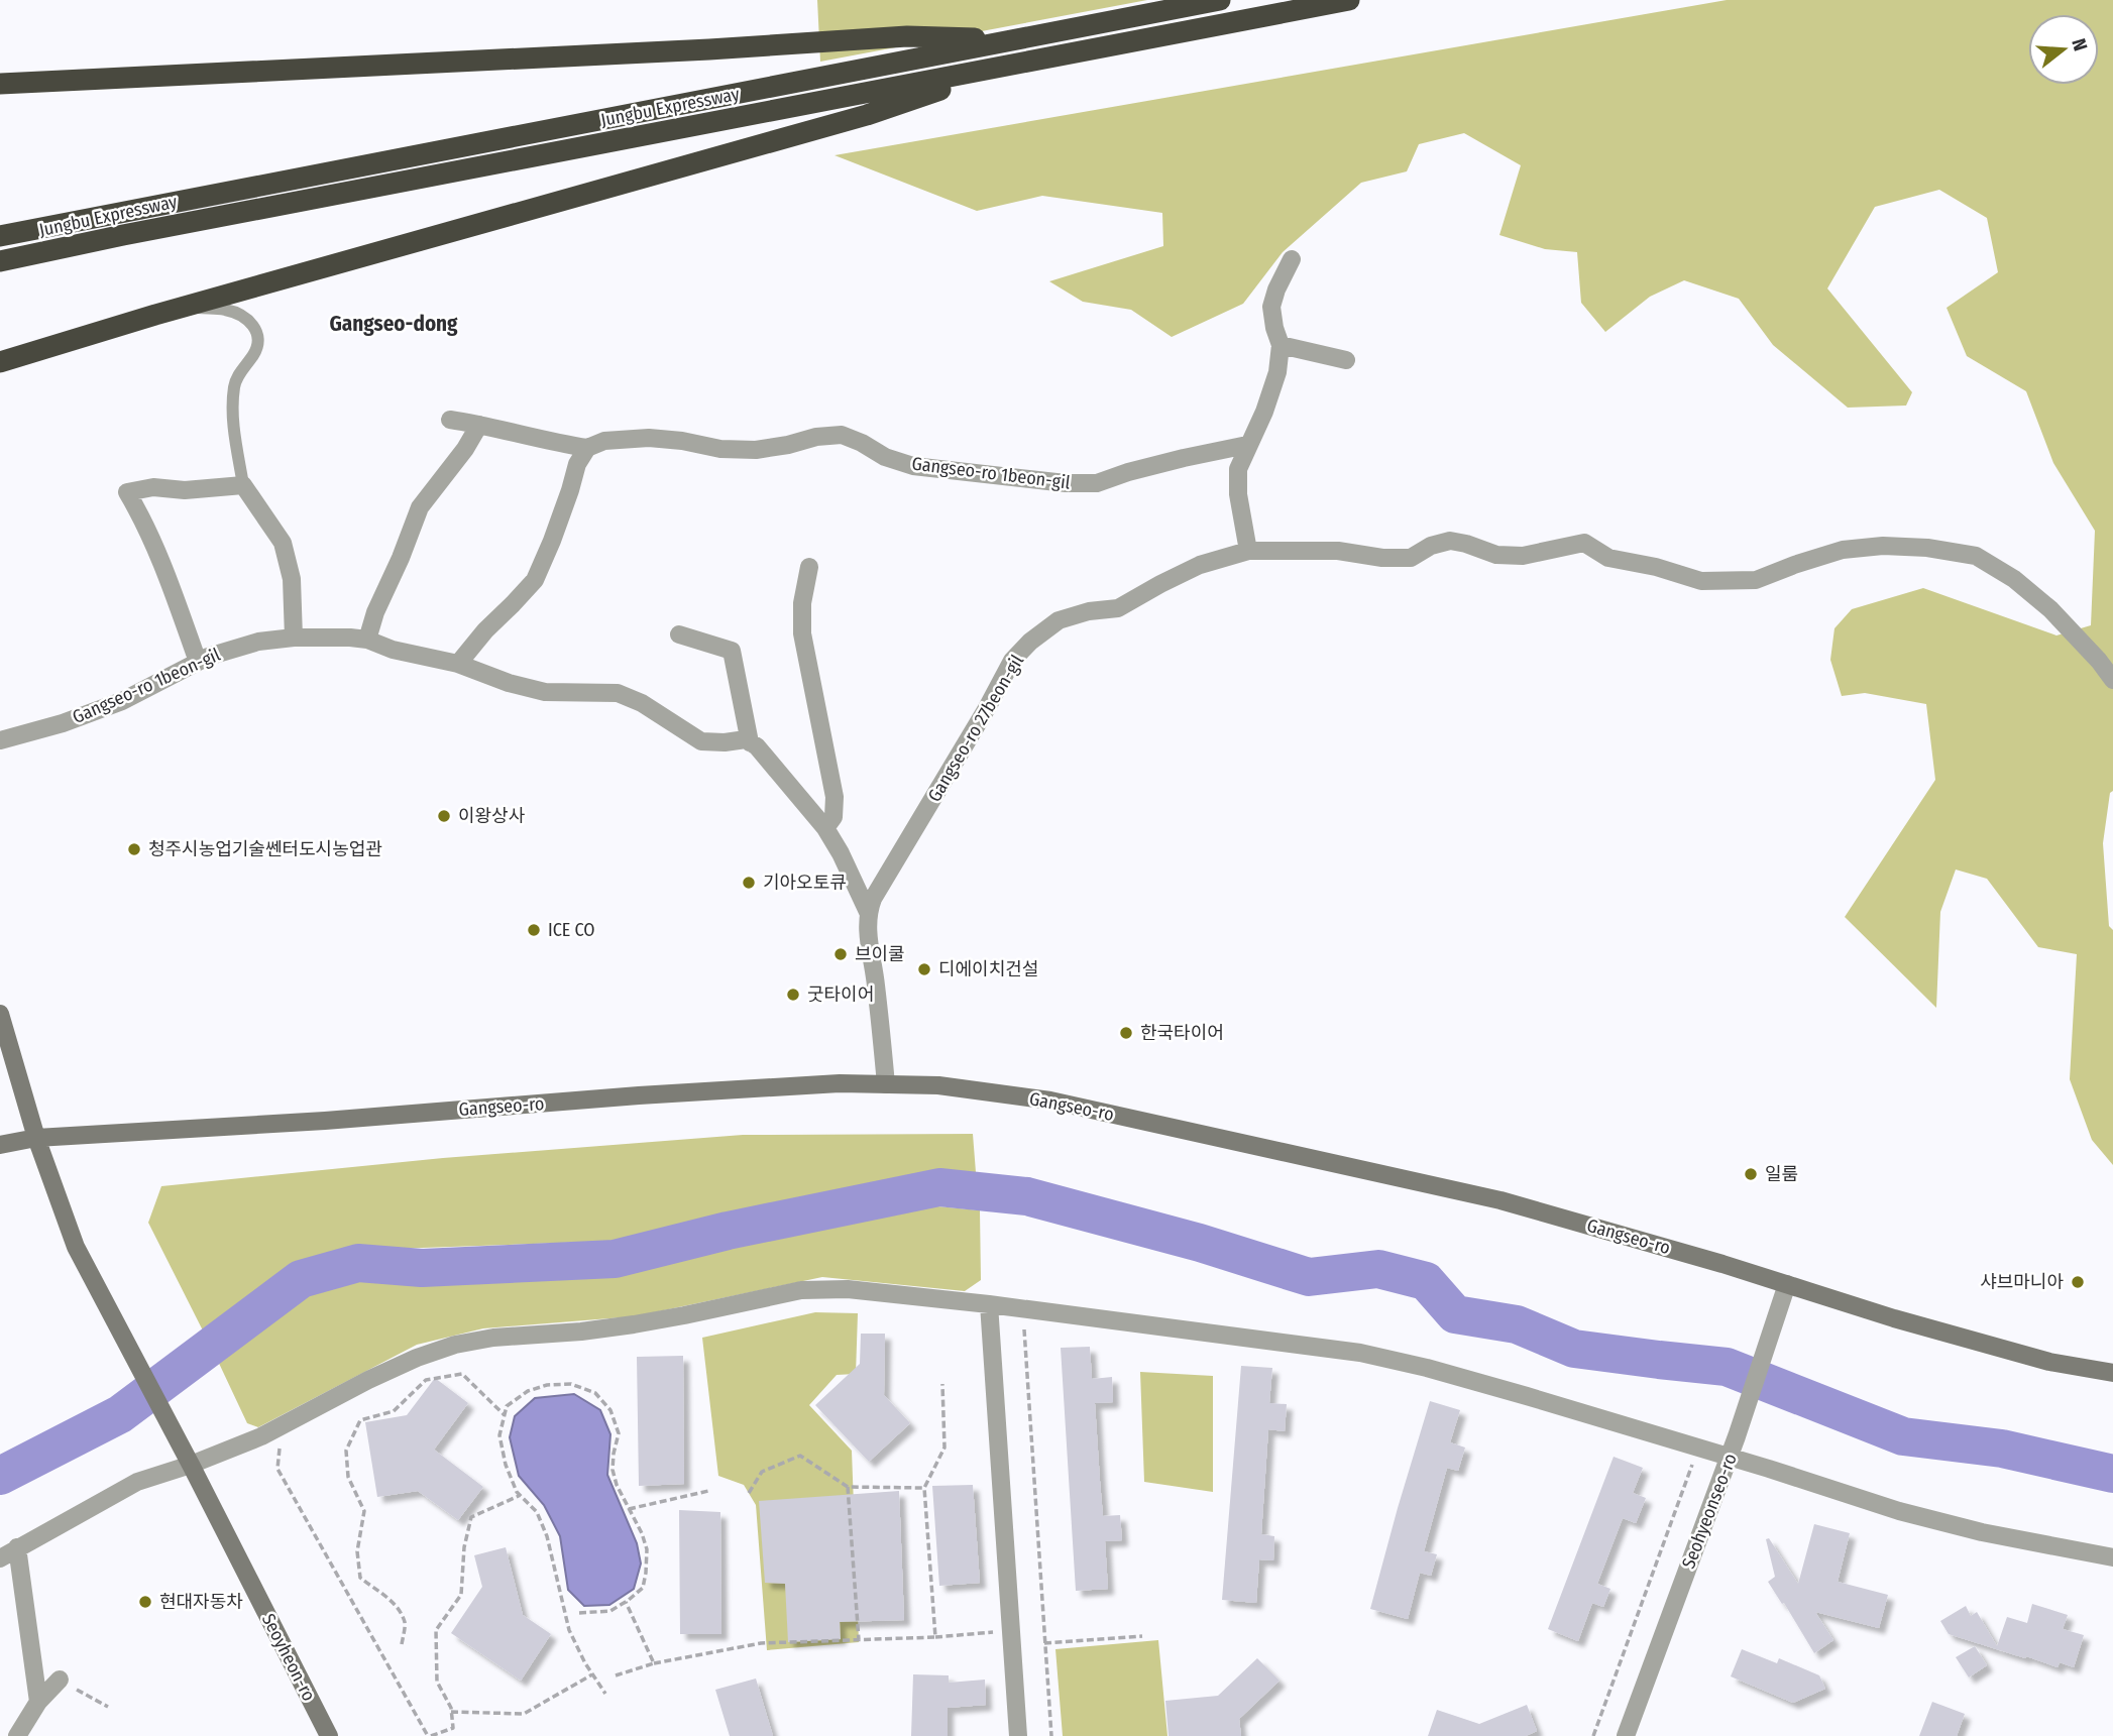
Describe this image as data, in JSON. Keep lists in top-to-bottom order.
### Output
{
  "streets": {
    "highway": ["Jungbu Expressway"],
    "street": [
      "Gangseo-ro 1beon-gil",
      "Gangseo-ro 27beon-gil",
      "Gangseo-ro",
      "Seohyeonseo-ro",
      "Seoyheon-ro"
    ]
  },
  "crossings": [
    ["Gangseo-ro 27beon-gil", "Gangseo-ro"],
    ["Gangseo-ro", "Seohyeonseo-ro"],
    ["Gangseo-ro", "Seoyheon-ro"]
  ],
  "districts": ["Gangseo-dong"],
  "places": [
    "이왕상사",
    "청주시농업기술쎈터도시농업관",
    "기아오토큐",
    "ICE CO",
    "브이쿨",
    "디에이치건설",
    "굿타이어",
    "한국타이어",
    "일룸",
    "샤브마니아",
    "현대자동차"
  ],
  "north": "right"
}
